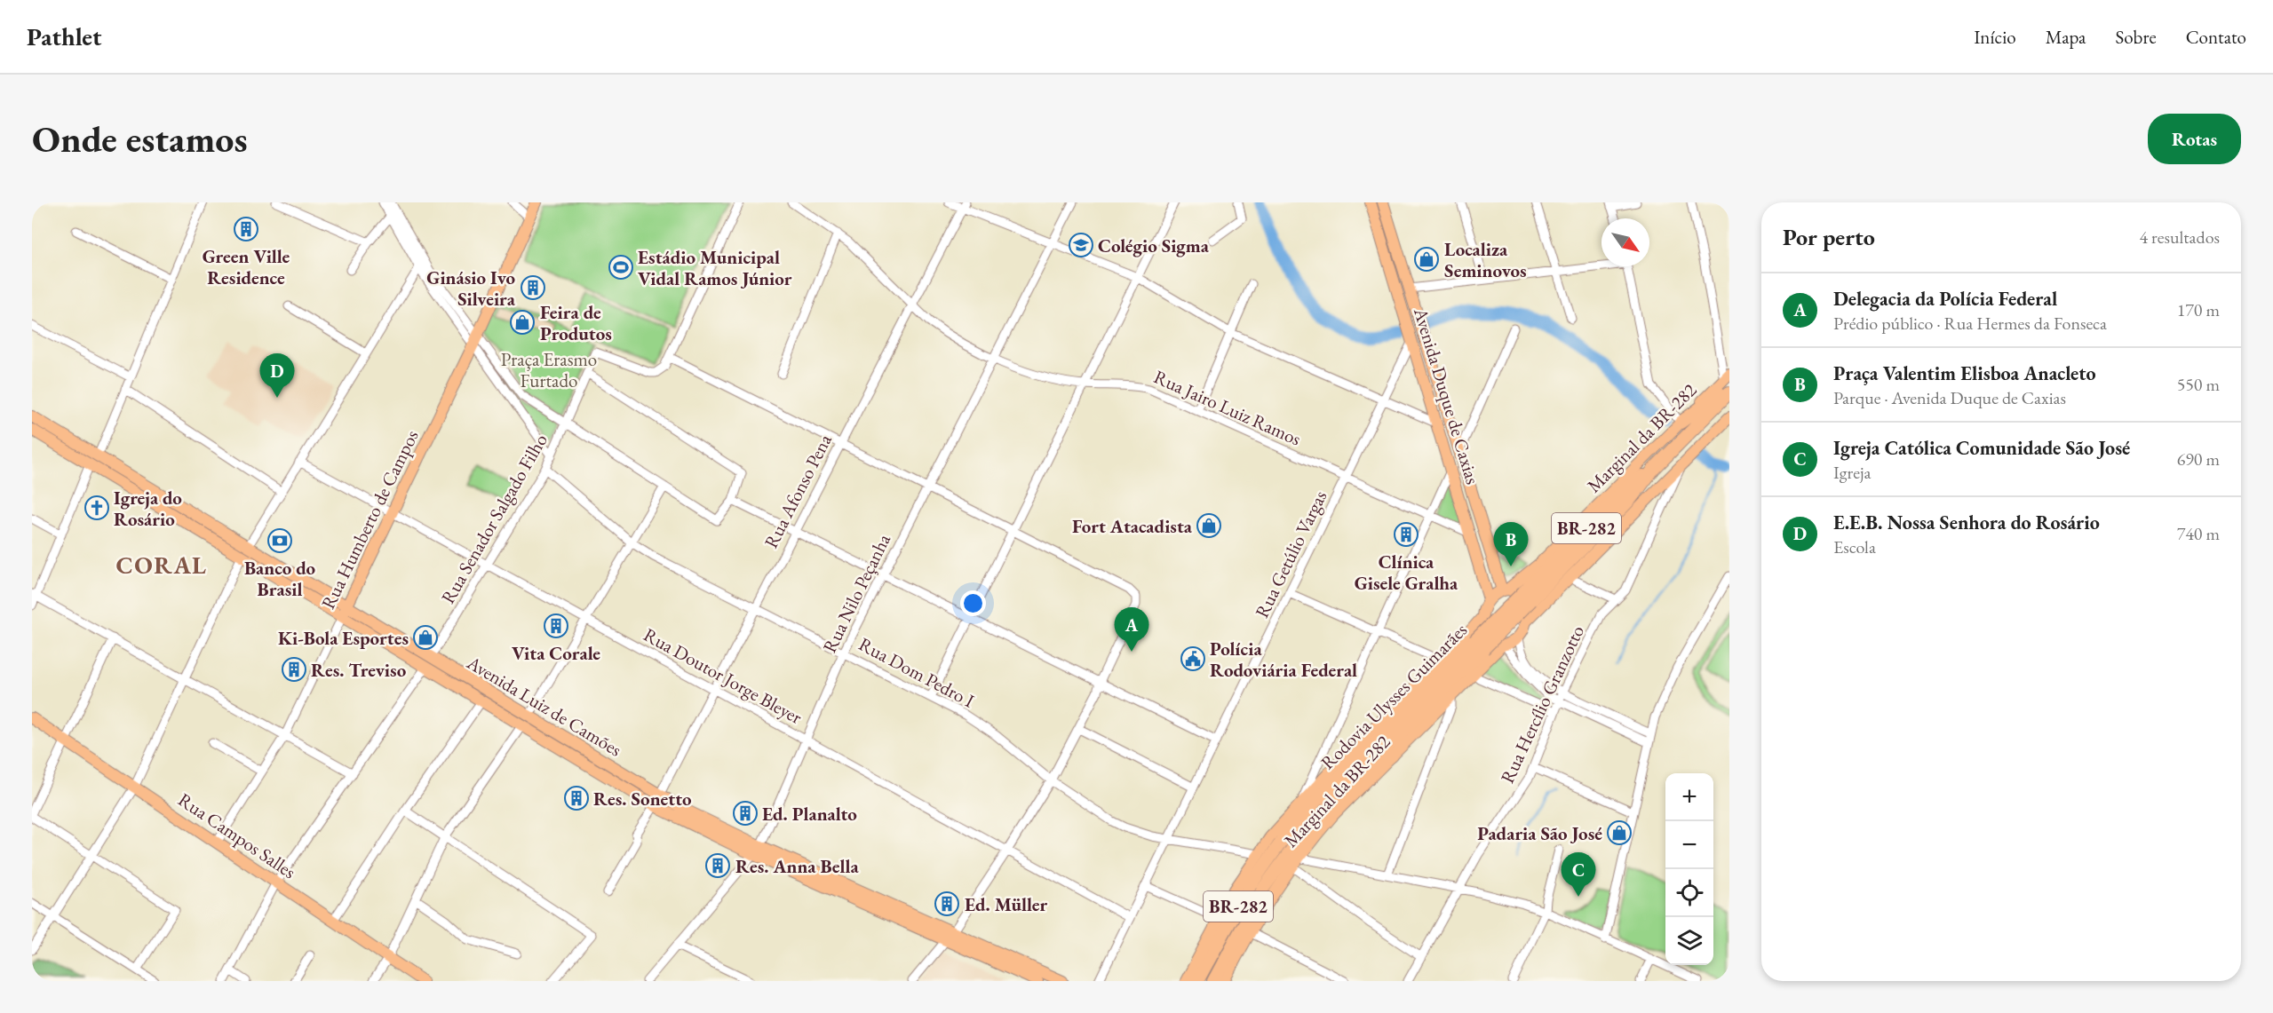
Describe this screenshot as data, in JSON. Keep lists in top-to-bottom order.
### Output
{
  "streets": {
    "highway": ["BR-282", "Rodovia Ulysses Guimarães"],
    "main road": [
      "Avenida Duque de Caxias",
      "Marginal da BR-282",
      "Rua Humberto de Campos",
      "Avenida Luiz de Camões",
      "Rua Campos Salles"
    ],
    "street": [
      "Rua Jairo Luiz Ramos",
      "Rua Afonso Pena",
      "Rua Senador Salgado Filho",
      "Rua Getúlio Vargas",
      "Rua Nilo Peçanha",
      "Rua Dom Pedro I",
      "Rua Doutor Jorge Bleyer",
      "Rua Hercílio Granzotto"
    ]
  },
  "crossings": [
    ["Avenida Duque de Caxias", "Rua Jairo Luiz Ramos"],
    ["Avenida Duque de Caxias", "Marginal da BR-282"],
    ["Avenida Duque de Caxias", "Rua Getúlio Vargas"],
    ["Rua Jairo Luiz Ramos", "Rua Afonso Pena"],
    ["Rua Jairo Luiz Ramos", "Rua Getúlio Vargas"],
    ["Rua Jairo Luiz Ramos", "Rua Nilo Peçanha"],
    ["Marginal da BR-282", "Rua Dom Pedro I"],
    ["Rua Afonso Pena", "Rua Dom Pedro I"],
    ["Rua Afonso Pena", "Rua Doutor Jorge Bleyer"],
    ["Rua Afonso Pena", "Avenida Luiz de Camões"],
    ["Rua Senador Salgado Filho", "Rua Dom Pedro I"],
    ["Rua Senador Salgado Filho", "Rua Doutor Jorge Bleyer"],
    ["Rua Senador Salgado Filho", "Avenida Luiz de Camões"],
    ["Rua Humberto de Campos", "Rua Doutor Jorge Bleyer"],
    ["Rua Humberto de Campos", "Avenida Luiz de Camões"],
    ["Rua Humberto de Campos", "Rua Campos Salles"],
    ["Rua Getúlio Vargas", "Rua Dom Pedro I"],
    ["Rua Getúlio Vargas", "Rua Doutor Jorge Bleyer"],
    ["Rua Nilo Peçanha", "Rua Dom Pedro I"],
    ["Rua Nilo Peçanha", "Rua Doutor Jorge Bleyer"],
    ["Rua Nilo Peçanha", "Avenida Luiz de Camões"]
  ],
  "districts": ["CORAL"],
  "parks": ["Praça Erasmo Furtado"],
  "places": {
    "building": [
      "Green Ville Residence",
      "Ginásio Ivo Silveira",
      "Clínica Gisele Gralha",
      "Vita Corale",
      "Res. Treviso",
      "Res. Sonetto",
      "Ed. Planalto",
      "Res. Anna Bella",
      "Ed. Müller"
    ],
    "school or university": ["Colégio Sigma"],
    "shop": [
      "Localiza Seminovos",
      "Feira de Produtos",
      "Fort Atacadista",
      "Ki-Bola Esportes",
      "Padaria São José"
    ],
    "sports": ["Estádio Municipal Vidal Ramos Júnior"],
    "church": ["Igreja do Rosário"],
    "bank": ["Banco do Brasil"],
    "public building": ["Polícia Rodoviária Federal"]
  },
  "north": "bottom right",
  "page": {
    "header": "Pathlet",
    "nav": [
      "Início",
      "Mapa",
      "Sobre",
      "Contato"
    ],
    "buttons": "Rotas",
    "title": "Onde estamos",
    "heading": ["Por perto", "4 resultados"],
    "list": [
      {
        "mark": "A",
        "name": "Delegacia da Polícia Federal",
        "note": "Prédio público · Rua Hermes da Fonseca",
        "value": "170 m"
      },
      {
        "mark": "B",
        "name": "Praça Valentim Elisboa Anacleto",
        "note": "Parque · Avenida Duque de Caxias",
        "value": "550 m"
      },
      {
        "mark": "C",
        "name": "Igreja Católica Comunidade São José",
        "note": "Igreja",
        "value": "690 m"
      },
      {
        "mark": "D",
        "name": "E.E.B. Nossa Senhora do Rosário",
        "note": "Escola",
        "value": "740 m"
      }
    ],
    "pins": [
      "D",
      "B",
      "A",
      "C"
    ],
    "map_buttons": ["+", "−"]
  }
}
